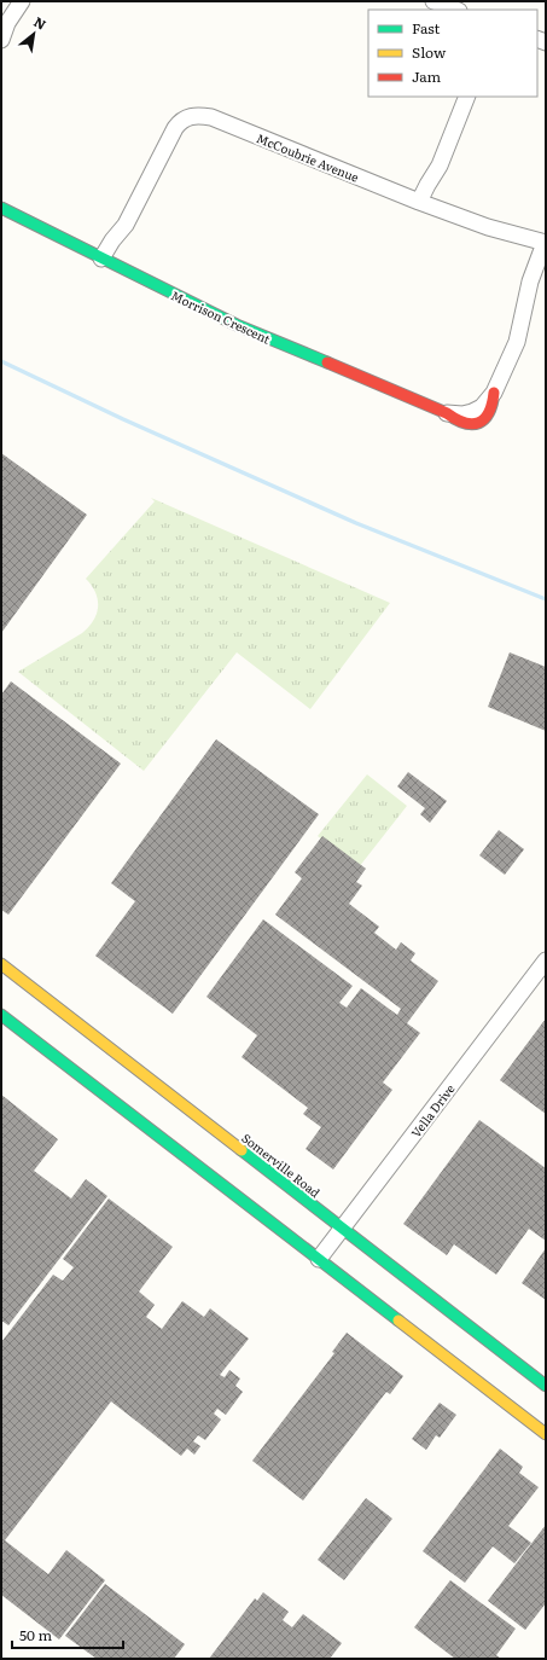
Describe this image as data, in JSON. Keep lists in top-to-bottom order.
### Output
{
  "streets": {
    "main road": ["Morrison Crescent", "Somerville Road"],
    "street": ["McCoubrie Avenue", "Vella Drive"]
  },
  "crossings": [
    ["McCoubrie Avenue", "Morrison Crescent"],
    ["Vella Drive", "Somerville Road"]
  ],
  "legend": ["Fast", "Slow", "Jam"],
  "scale_bar": "50 m",
  "north": "top right"
}
